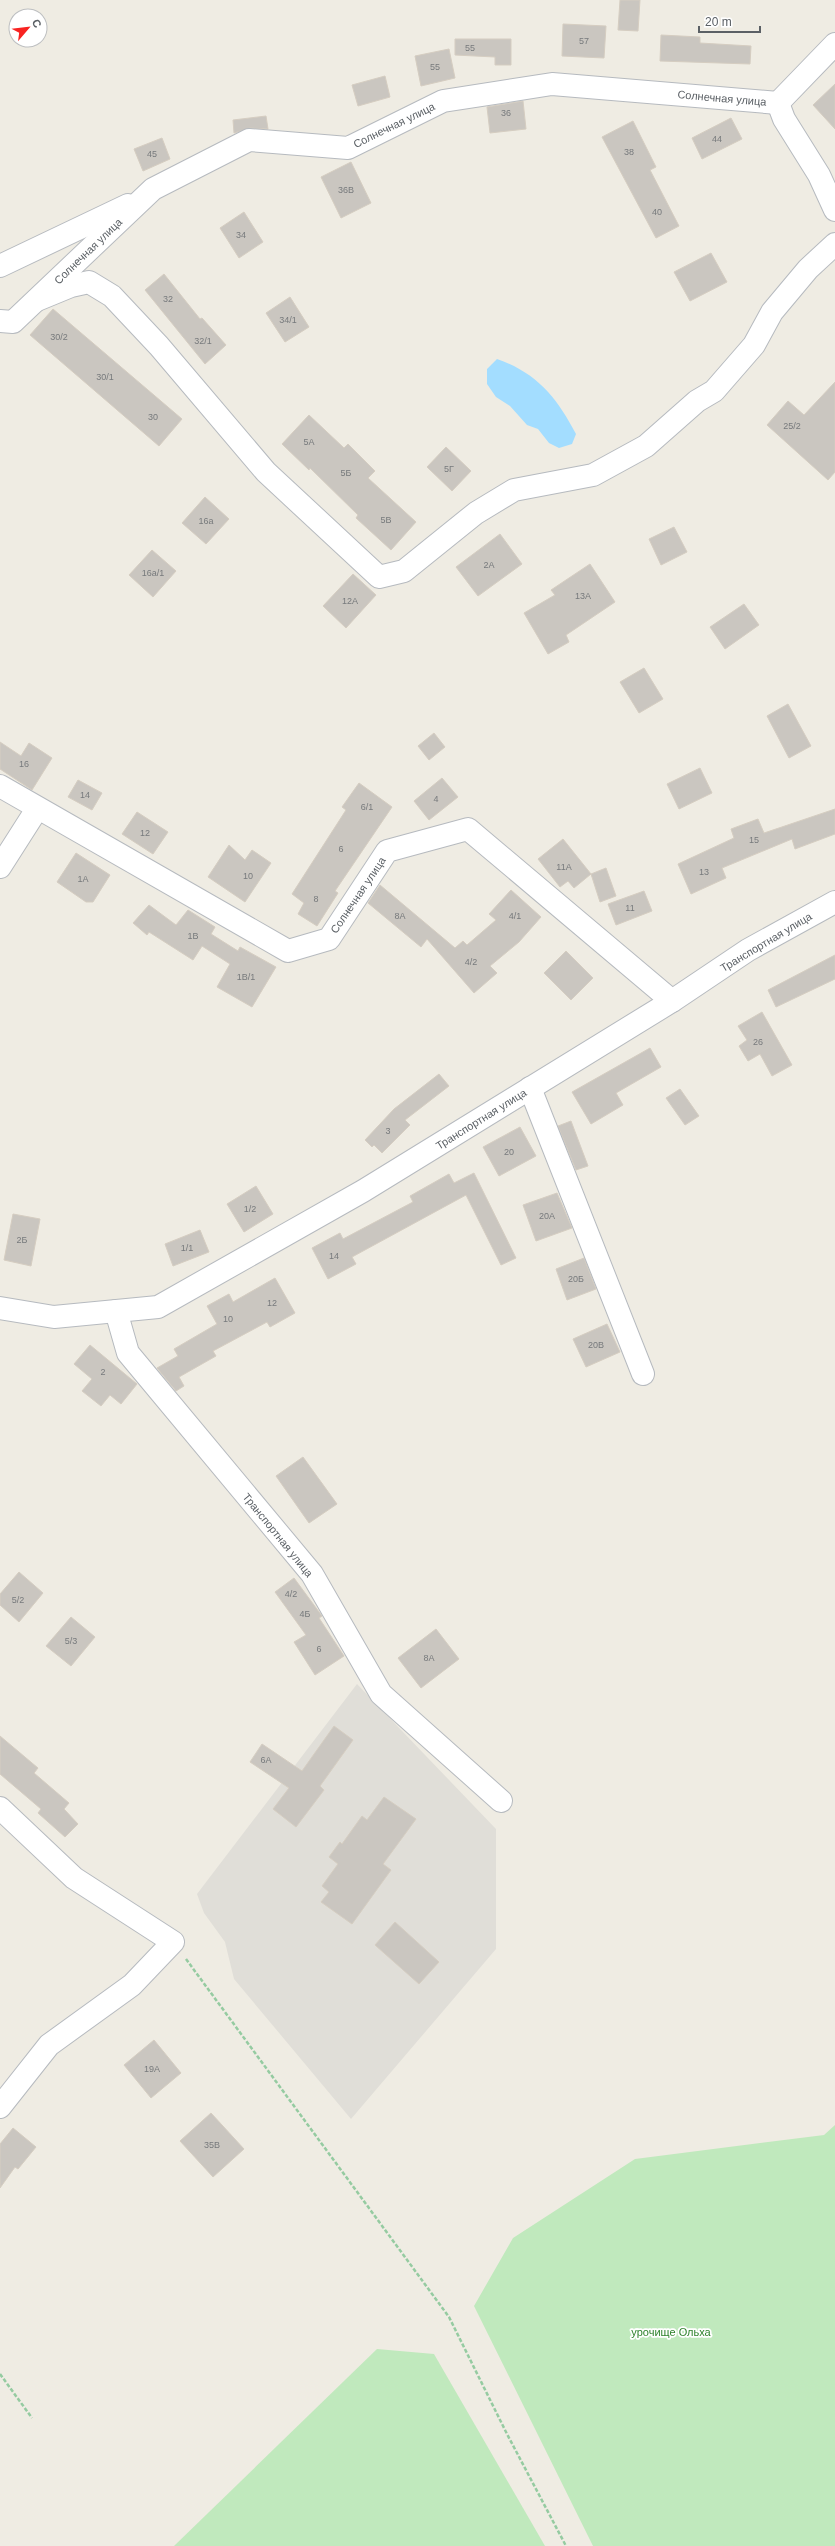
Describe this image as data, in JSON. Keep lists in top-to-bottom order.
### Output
{
  "streets": {
    "street": ["Солнечная улица", "Транспортная улица"]
  },
  "crossings": [
    ["Солнечная улица", "Транспортная улица"]
  ],
  "parks": ["урочище Ольха"],
  "house_numbers": [
    "57",
    "55",
    "55",
    "36",
    "44",
    "38",
    "45",
    "36В",
    "40",
    "34",
    "32",
    "34/1",
    "30/2",
    "32/1",
    "30/1",
    "30",
    "25/2",
    "5А",
    "5Г",
    "5Б",
    "5В",
    "16а",
    "2А",
    "16а/1",
    "13А",
    "12А",
    "16",
    "14",
    "4",
    "6/1",
    "12",
    "15",
    "6",
    "11А",
    "13",
    "10",
    "1А",
    "8",
    "11",
    "8А",
    "4/1",
    "1В",
    "4/2",
    "1В/1",
    "26",
    "3",
    "20",
    "1/2",
    "20А",
    "2Б",
    "1/1",
    "14",
    "20Б",
    "12",
    "10",
    "20В",
    "2",
    "4/2",
    "5/2",
    "4Б",
    "5/3",
    "6",
    "8А",
    "6А",
    "19А",
    "35В"
  ],
  "scale_bar": "20 m",
  "north": "top right"
}
